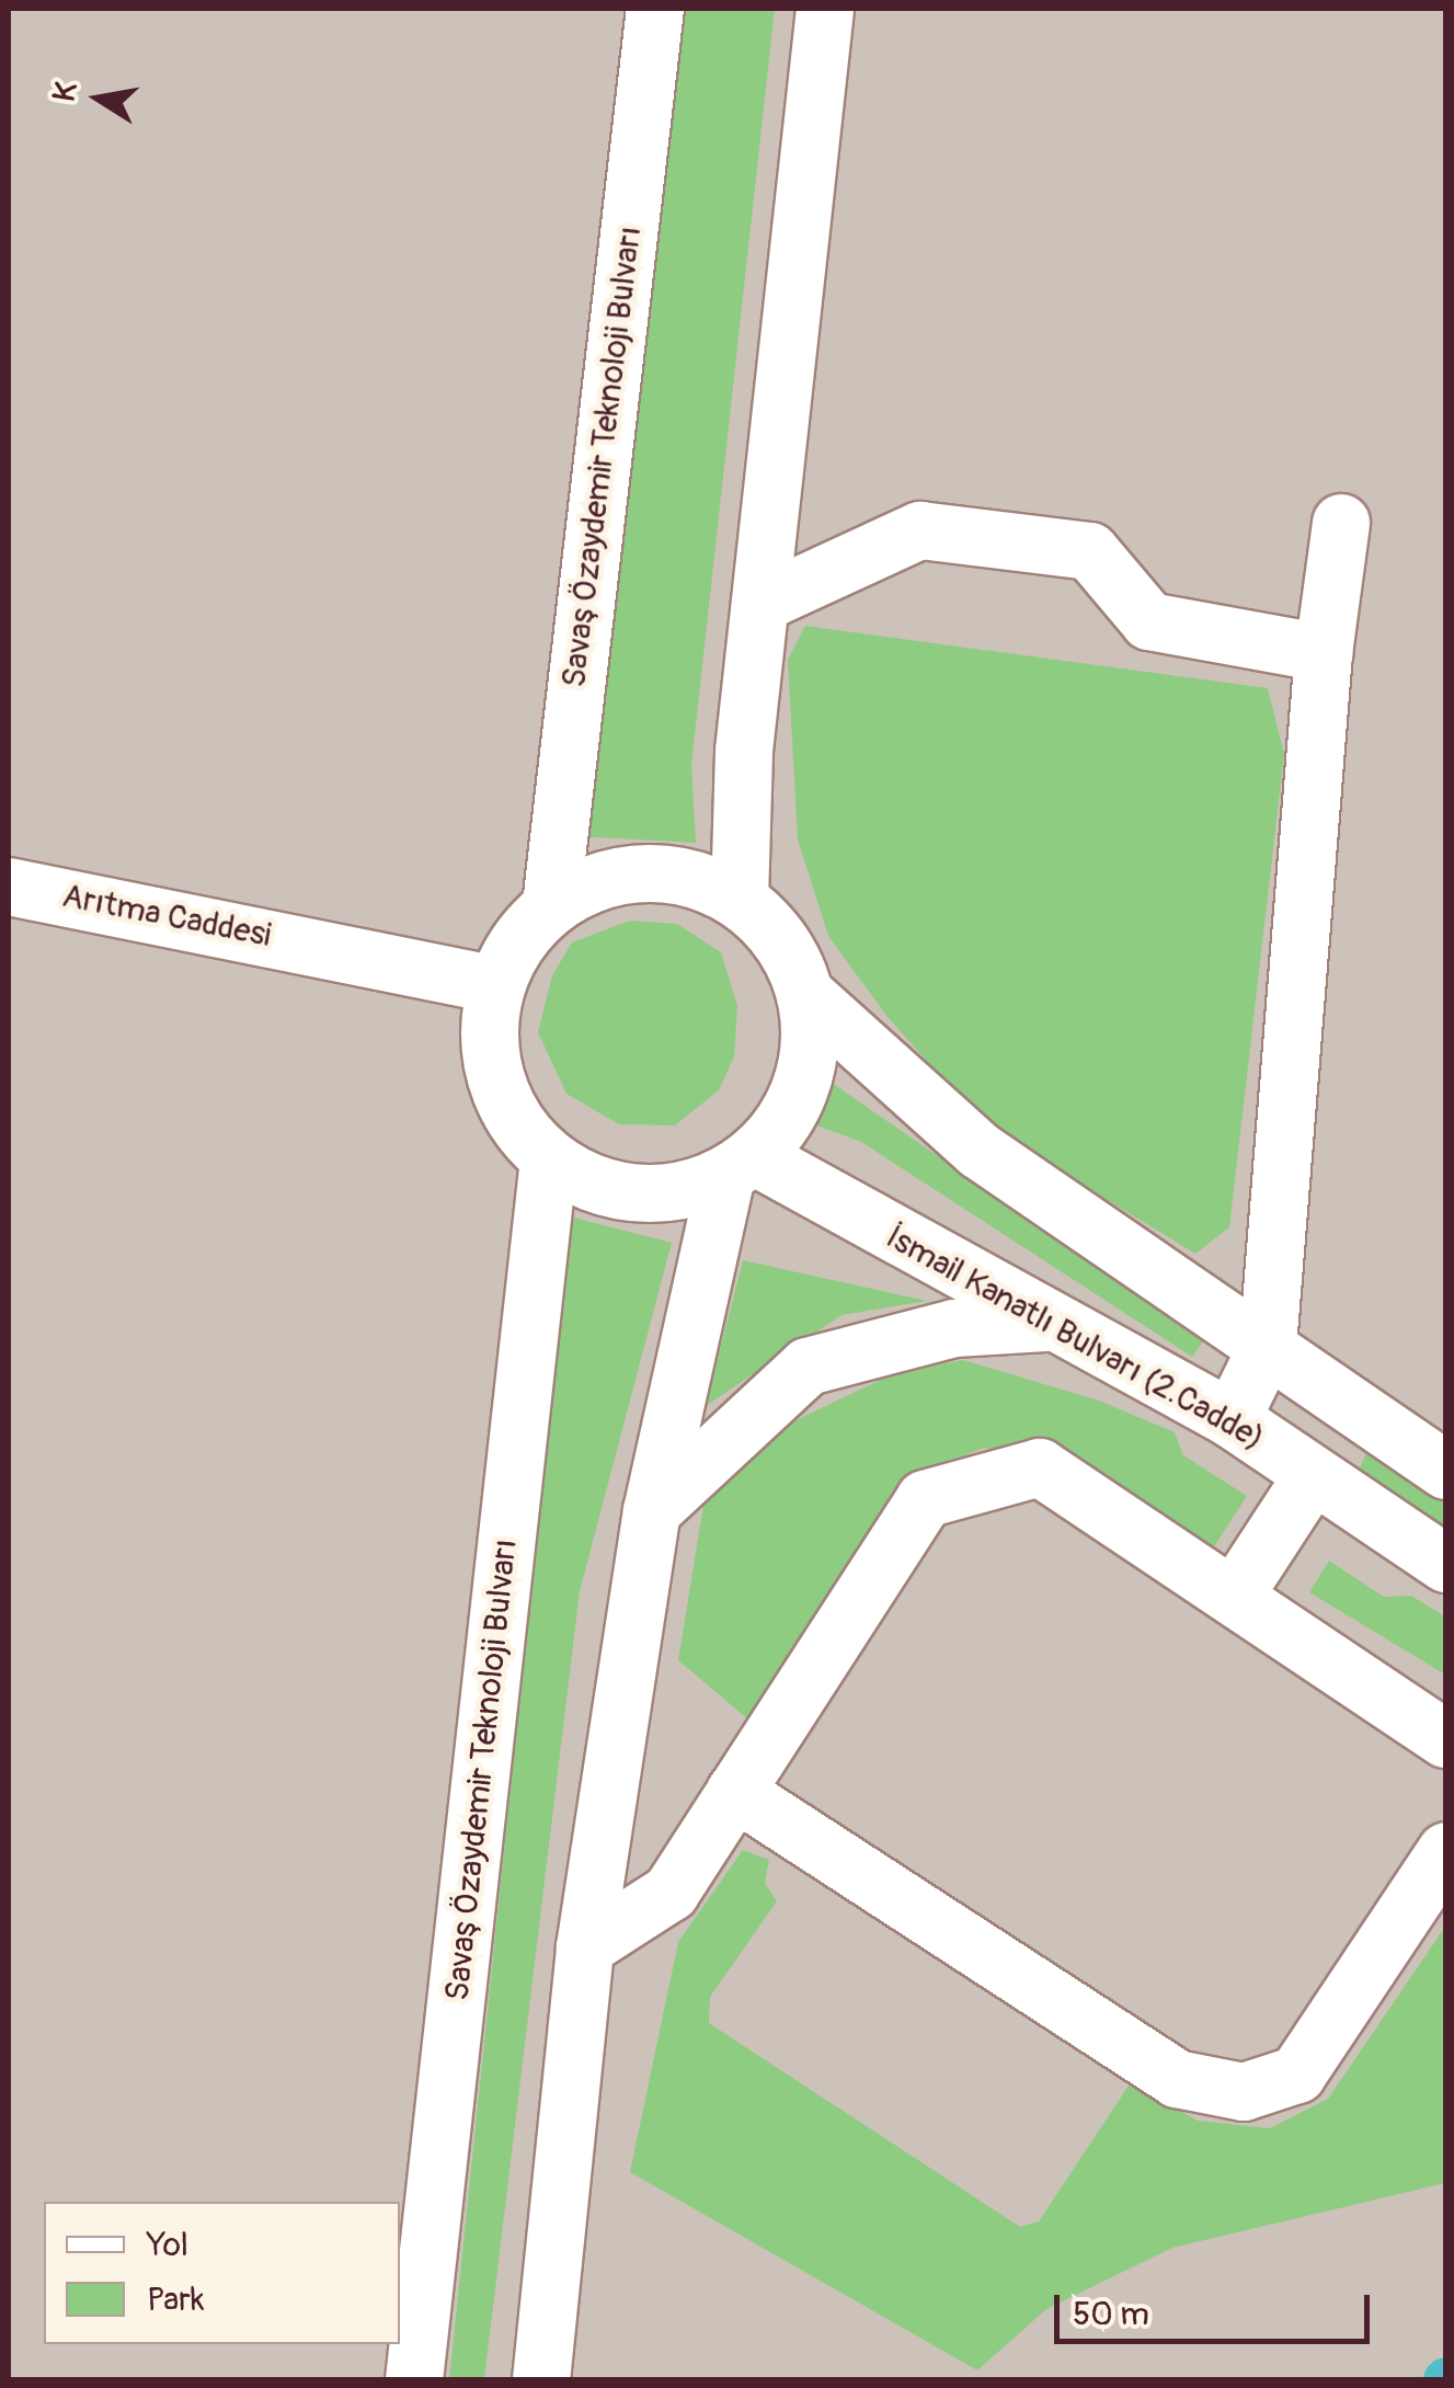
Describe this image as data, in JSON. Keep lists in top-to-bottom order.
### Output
{
  "streets": {
    "street": ["Savaş Özaydemir Teknoloji Bulvarı", "Arıtma Caddesi", "İsmail Kanatlı Bulvarı (2.Cadde)"]
  },
  "crossings": [
    ["Savaş Özaydemir Teknoloji Bulvarı", "Arıtma Caddesi"],
    ["Savaş Özaydemir Teknoloji Bulvarı", "İsmail Kanatlı Bulvarı (2.Cadde)"],
    ["Arıtma Caddesi", "İsmail Kanatlı Bulvarı (2.Cadde)"]
  ],
  "legend": ["Yol", "Park"],
  "scale_bar": "50 m",
  "north": "left"
}
